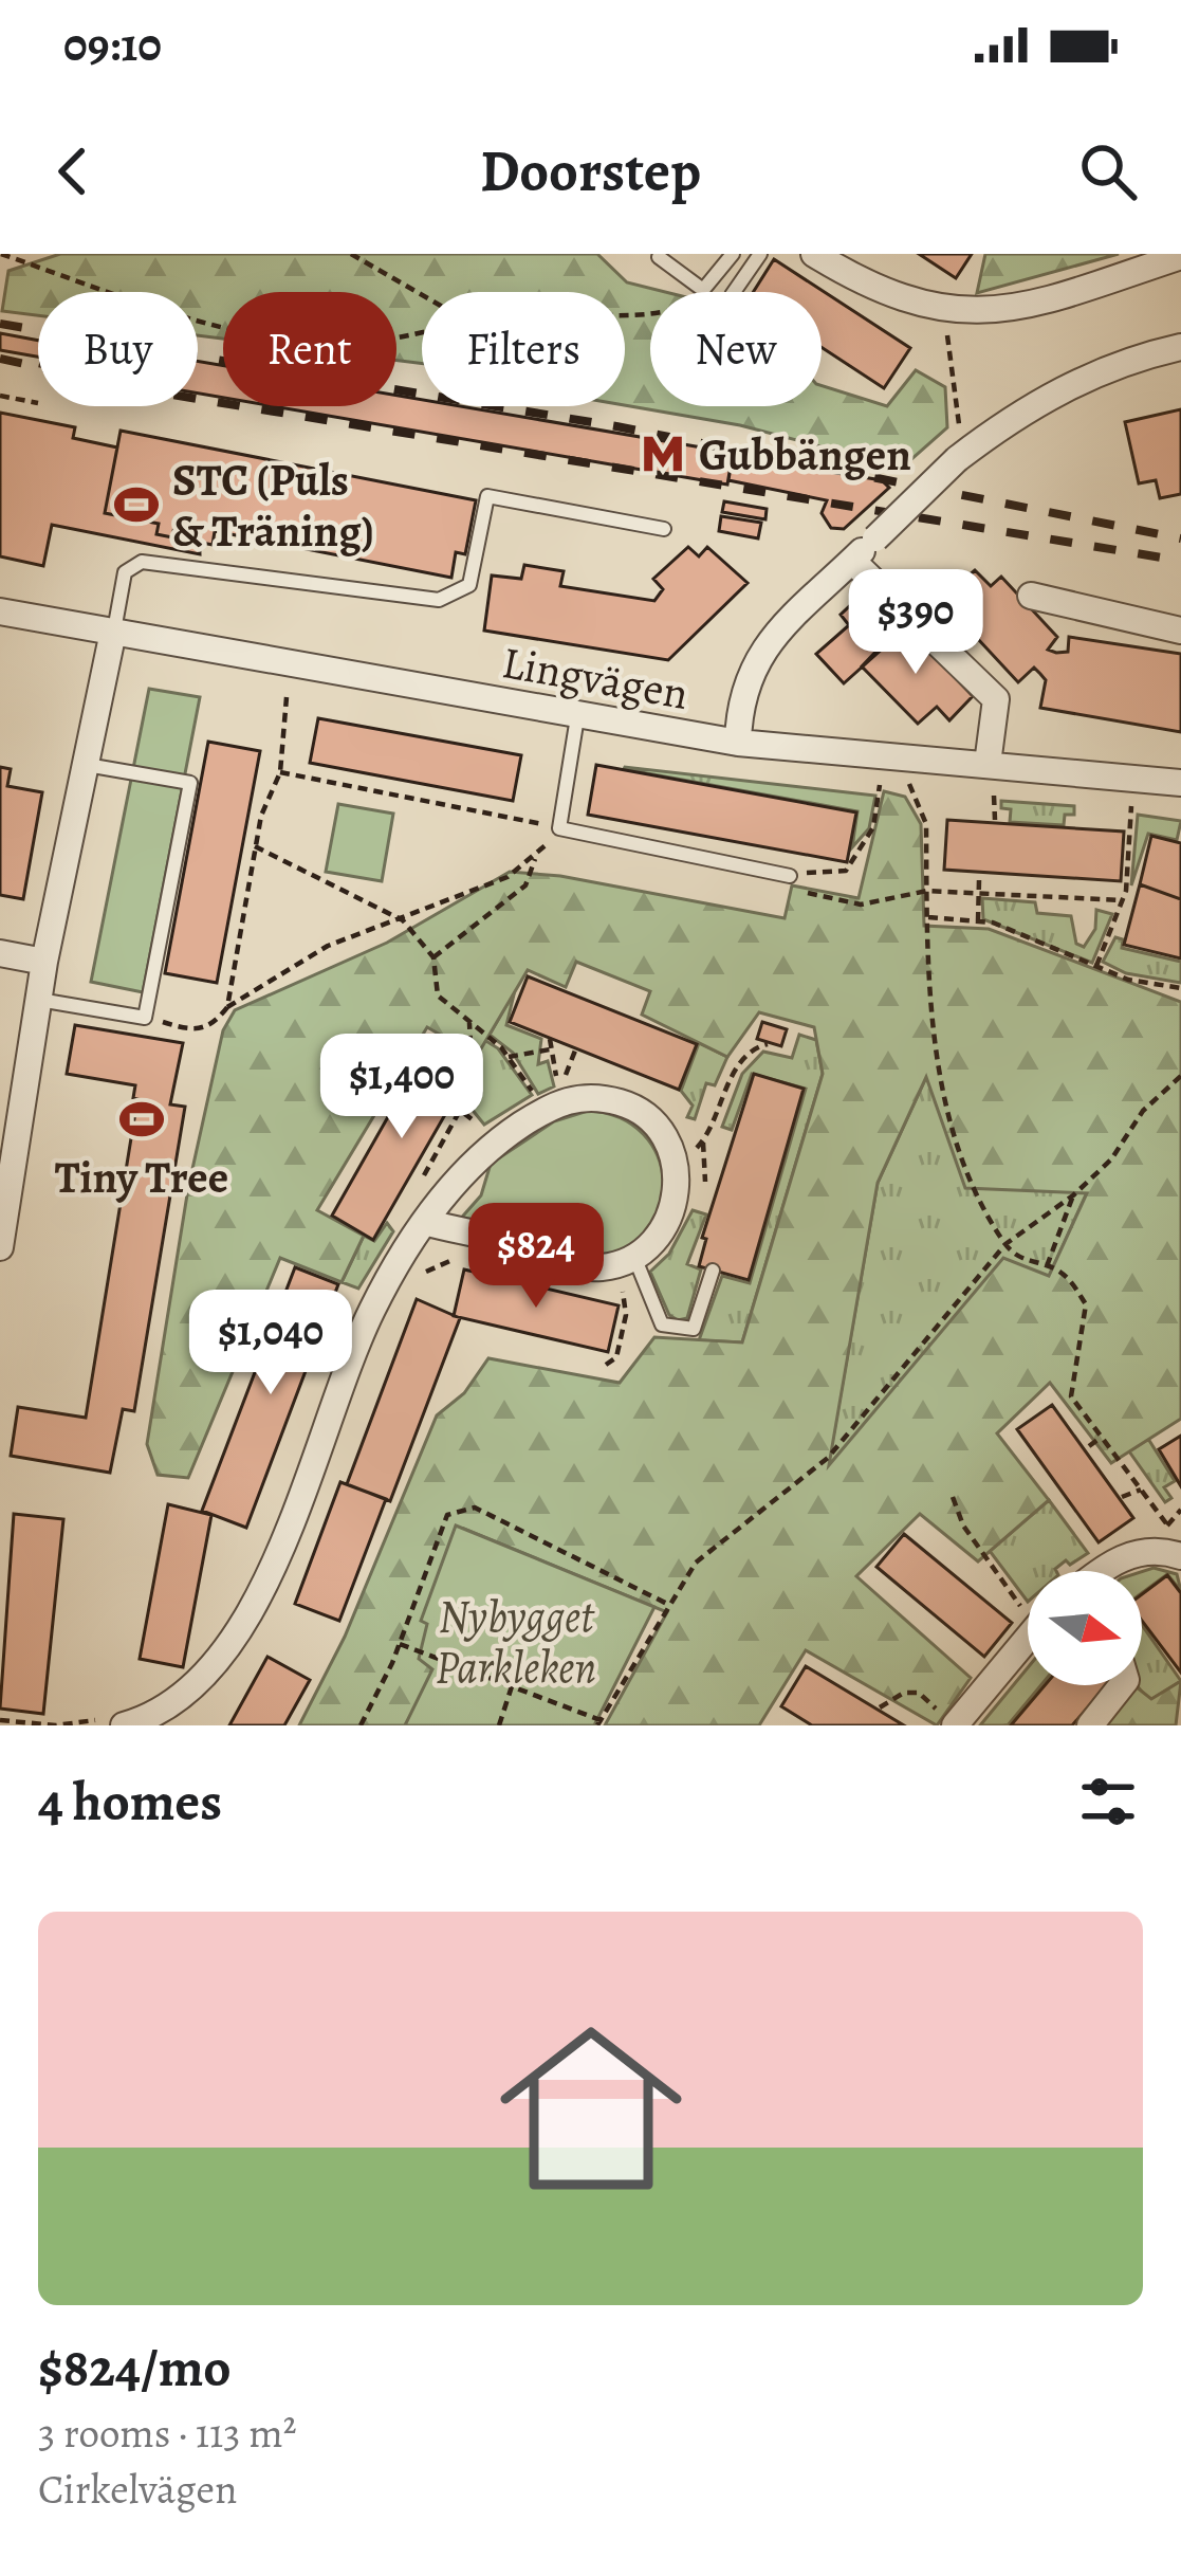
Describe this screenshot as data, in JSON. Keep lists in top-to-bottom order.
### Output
{
  "streets": {
    "street": ["Lingvägen"]
  },
  "parks": ["Nybygget Parkleken"],
  "places": {
    "metro station": ["Gubbängen"],
    "sports": ["STC (Puls & Träning)", "Tiny Tree"]
  },
  "north": "right",
  "page": {
    "status": "09:10",
    "header": "Doorstep",
    "chip": [
      "Buy",
      "Rent",
      "Filters",
      "New"
    ],
    "price": [
      "$390",
      "$1,400",
      "$824",
      "$1,040"
    ],
    "heading": "4 homes",
    "list": [
      {
        "name": "$824/mo",
        "note": "3 rooms · 113 m² · Cirkelvägen"
      }
    ]
  }
}
